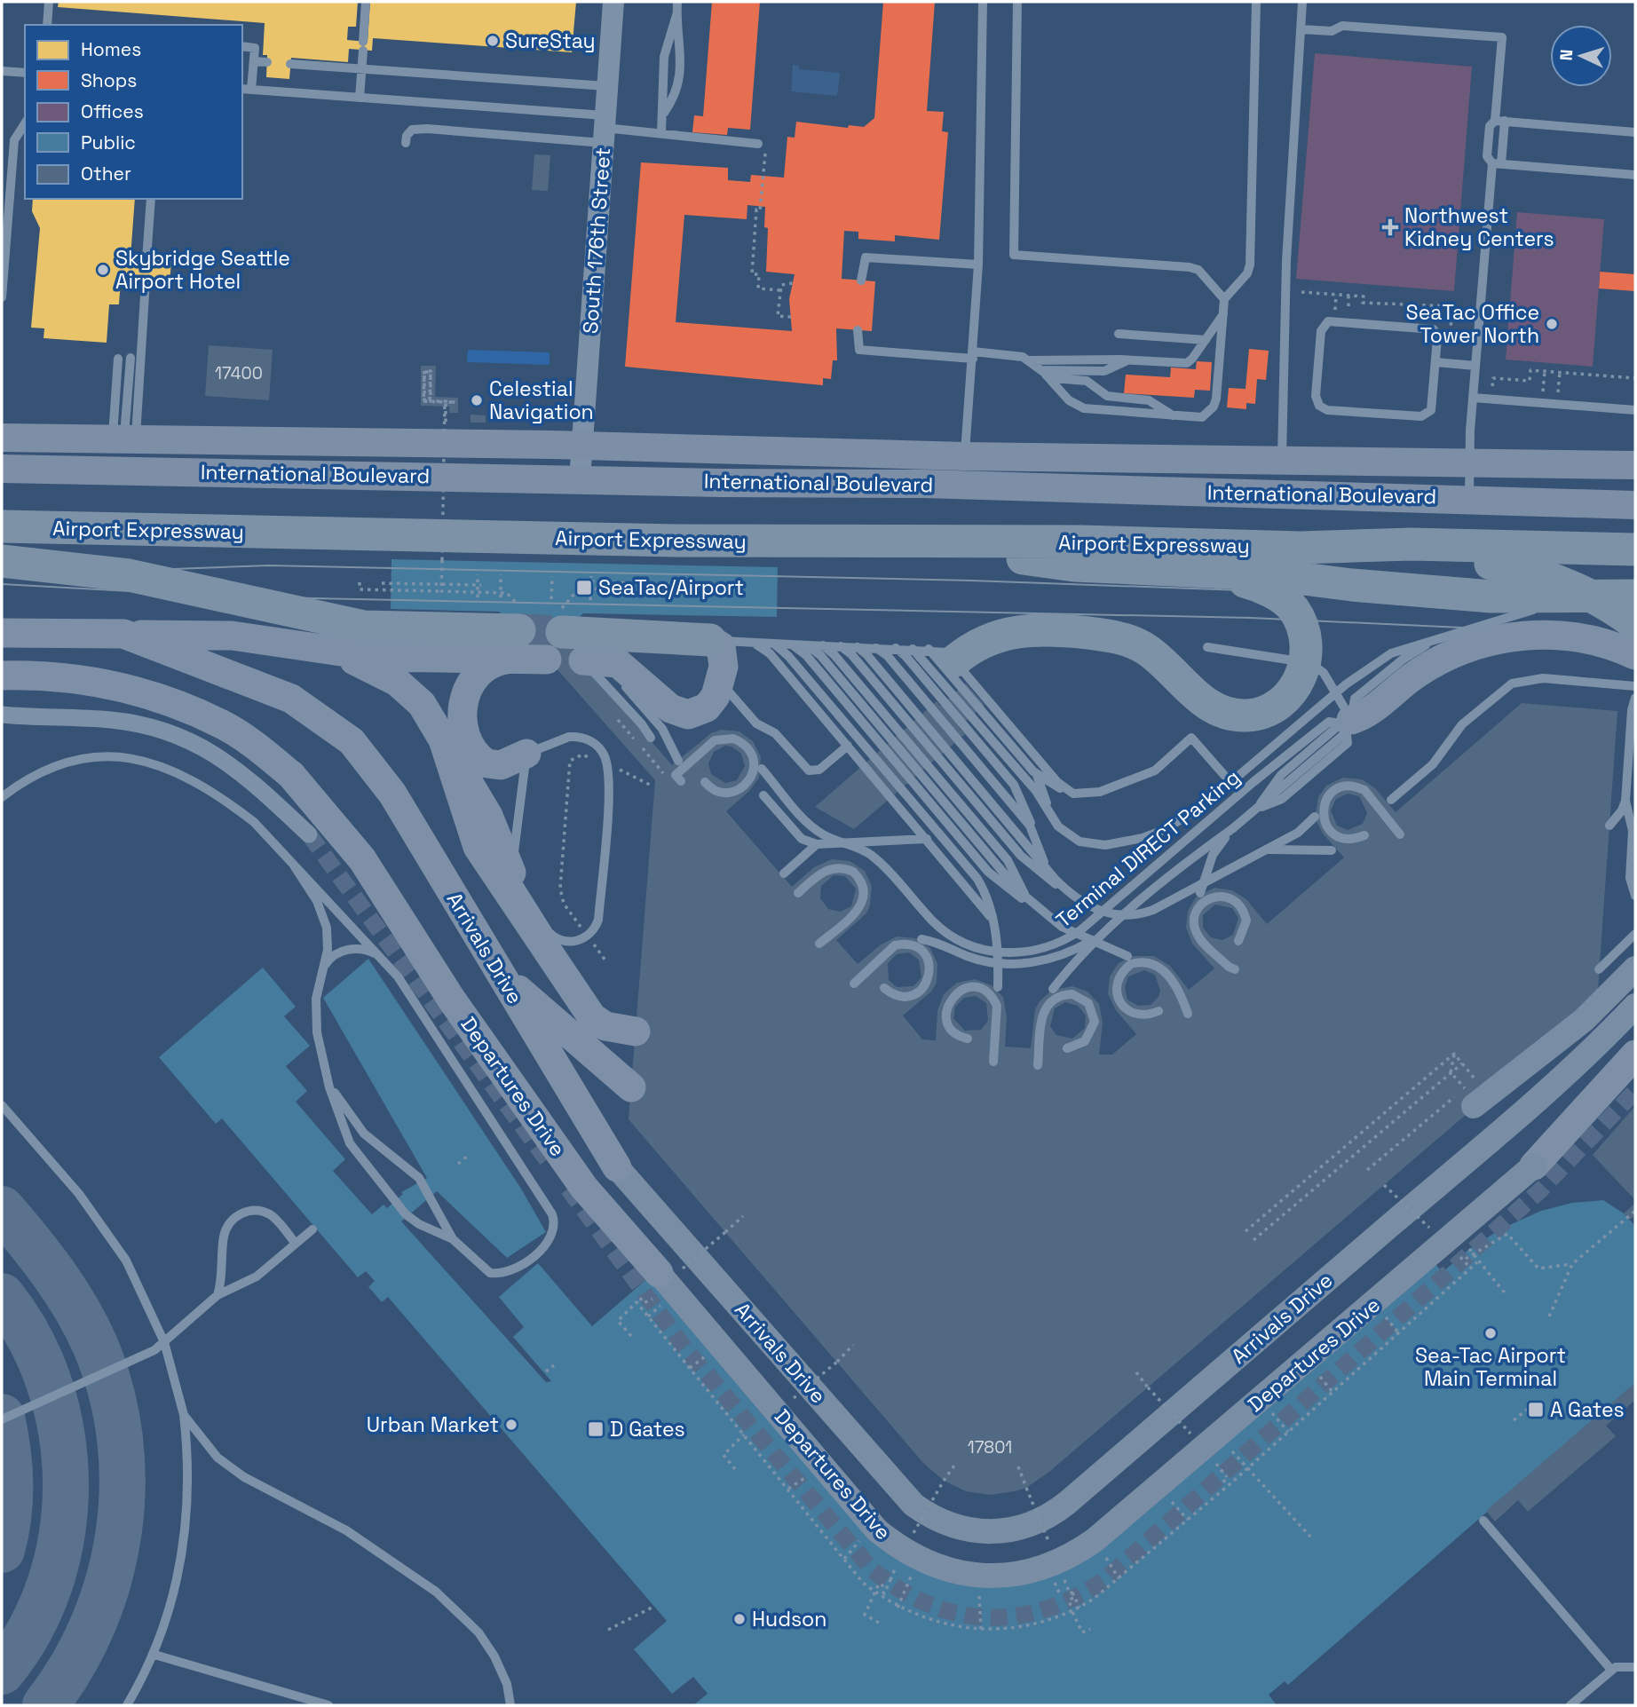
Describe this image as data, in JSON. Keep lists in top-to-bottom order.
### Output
{
  "streets": {
    "highway": ["Airport Expressway", "Arrivals Drive", "Departures Drive"],
    "main road": ["International Boulevard"],
    "street": ["South 176th Street"],
    "lane": ["Terminal DIRECT Parking"]
  },
  "crossings": [
    ["South 176th Street", "International Boulevard"]
  ],
  "places": {
    "other": [
      "SureStay",
      "Skybridge Seattle Airport Hotel",
      "SeaTac Office Tower North",
      "Celestial Navigation",
      "Sea-Tac Airport Main Terminal",
      "Urban Market",
      "Hudson"
    ],
    "health": ["Northwest Kidney Centers"],
    "transit": ["SeaTac/Airport", "A Gates", "D Gates"]
  },
  "house_numbers": ["17400", "17801"],
  "legend": [
    "Homes",
    "Shops",
    "Offices",
    "Public",
    "Other"
  ],
  "north": "left"
}
